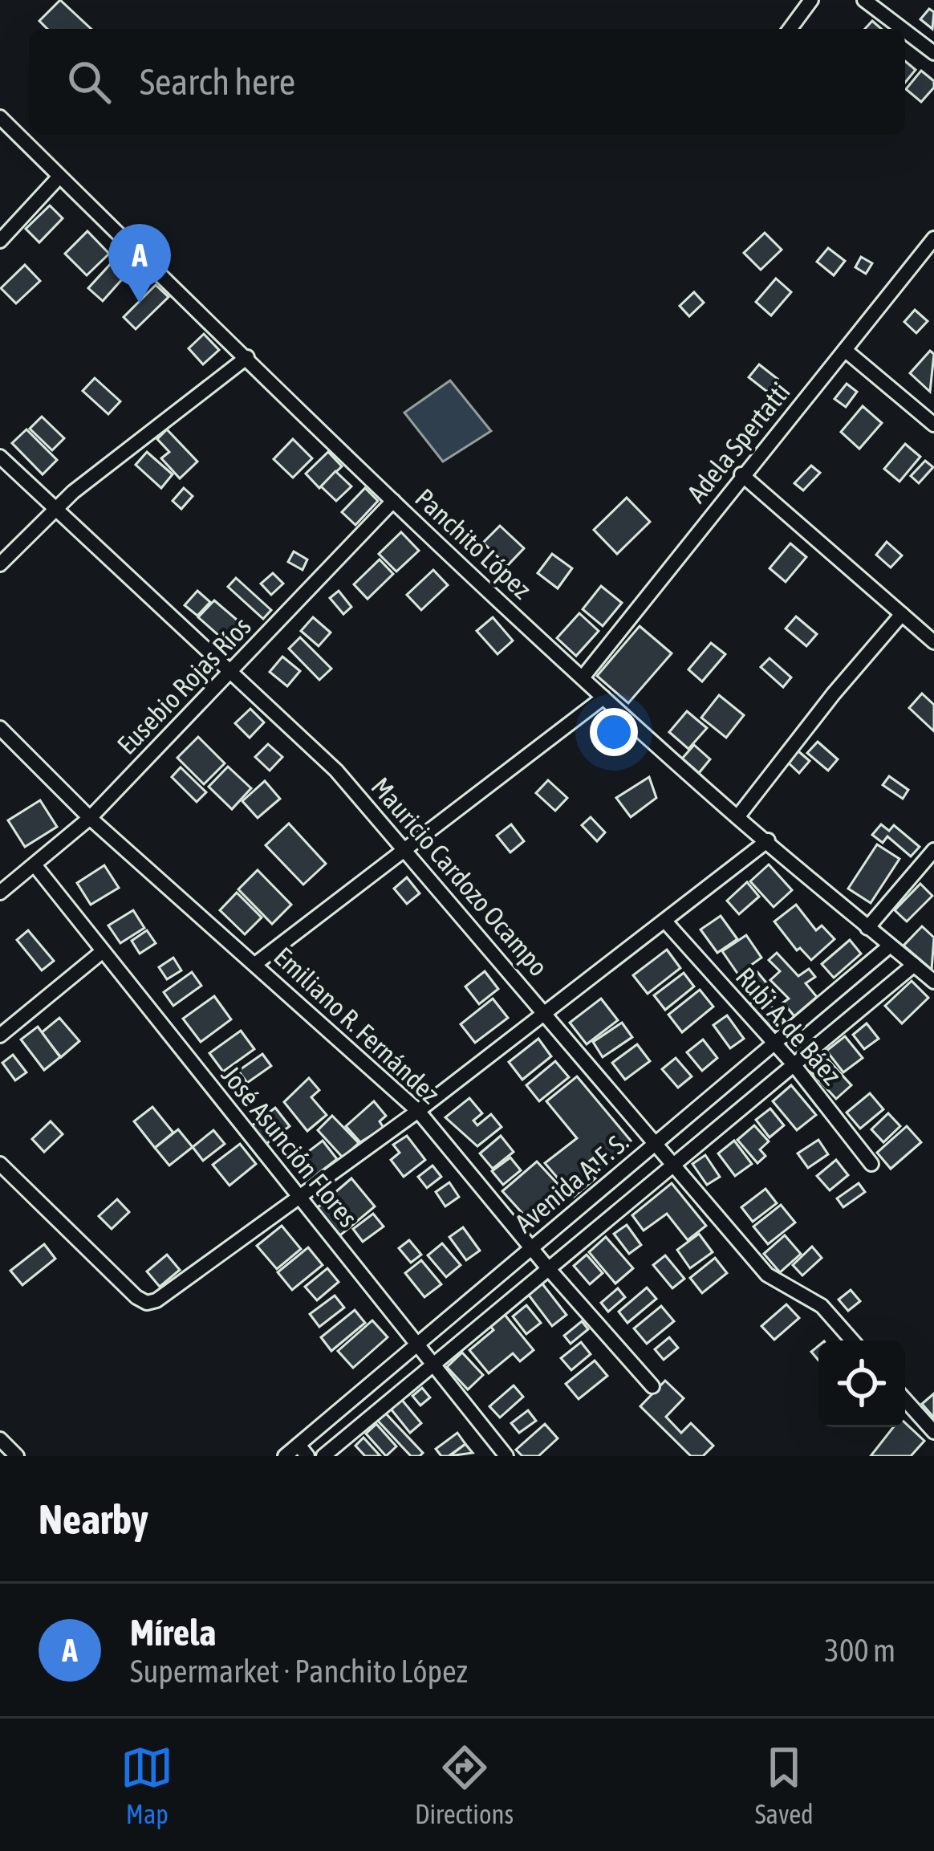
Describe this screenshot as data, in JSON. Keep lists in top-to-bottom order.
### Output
{
  "streets": {
    "street": [
      "Adela Spertatti",
      "Panchito López",
      "Eusebio Rojas Ríos",
      "Mauricio Cardozo Ocampo",
      "Emiliano R. Fernández",
      "Rubi A. de Báez",
      "José Asunción Flores",
      "Avenida A. F. S."
    ]
  },
  "crossings": [
    ["Adela Spertatti", "Panchito López"],
    ["Panchito López", "Eusebio Rojas Ríos"],
    ["Panchito López", "Avenida A. F. S."],
    ["Eusebio Rojas Ríos", "Mauricio Cardozo Ocampo"],
    ["Eusebio Rojas Ríos", "Emiliano R. Fernández"],
    ["Eusebio Rojas Ríos", "José Asunción Flores"],
    ["Mauricio Cardozo Ocampo", "Avenida A. F. S."],
    ["Emiliano R. Fernández", "Avenida A. F. S."],
    ["Rubi A. de Báez", "Avenida A. F. S."],
    ["José Asunción Flores", "Avenida A. F. S."]
  ],
  "page": {
    "search": "Search here",
    "pins": "A",
    "heading": "Nearby",
    "list": [
      {
        "mark": "A",
        "name": "Mírela",
        "note": "Supermarket · Panchito López",
        "value": "300 m"
      }
    ],
    "nav": ["Map", "Directions", "Saved"]
  }
}
